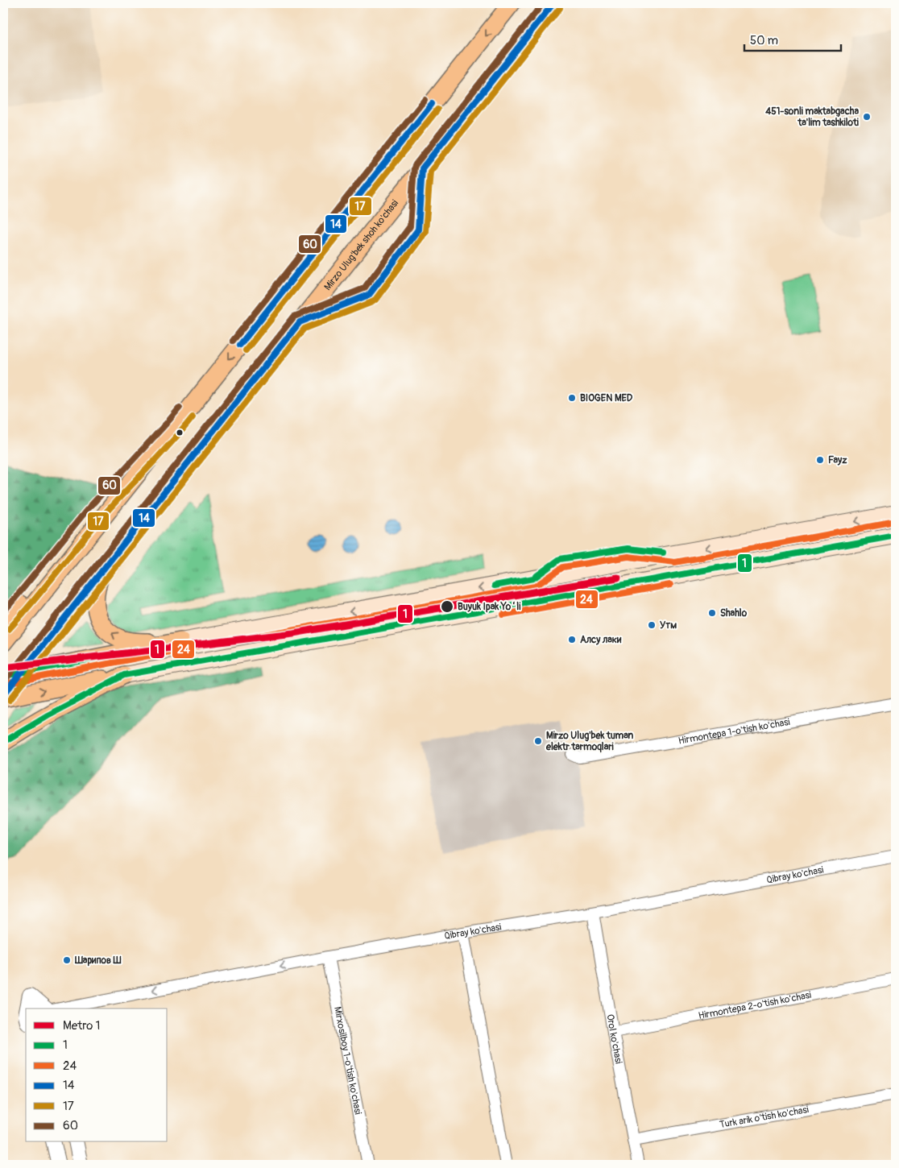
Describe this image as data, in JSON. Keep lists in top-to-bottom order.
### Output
{
  "streets": {
    "main road": ["Mirzo Ulug'bek shoh ko'chasi"],
    "street": [
      "Hirmontepa 1-o'tish ko'chasi",
      "Qibray ko'chasi",
      "Hirmontepa 2-o'tish ko'chasi",
      "Orol ko'chasi",
      "Mirxosilboy 1-o'tish ko'chasi",
      "Turk arik o'tish ko'chasi"
    ]
  },
  "crossings": [
    ["Qibray ko'chasi", "Orol ko'chasi"],
    ["Qibray ko'chasi", "Mirxosilboy 1-o'tish ko'chasi"],
    ["Hirmontepa 2-o'tish ko'chasi", "Orol ko'chasi"],
    ["Orol ko'chasi", "Turk arik o'tish ko'chasi"]
  ],
  "places": [
    "451-sonli maktabgacha ta'lim tashkiloti",
    "BIOGEN MED",
    "Fayz",
    "Buyuk Ipak Yoʻli",
    "Shahlo",
    "Утм",
    "Алсу лаки",
    "Mirzo Ulug'bek tuman elektr tarmoqlari",
    "Шарипов Ш"
  ],
  "lines": [
    "transit line 14",
    "transit line 60",
    "transit line 17",
    "transit line 24",
    "transit line 1",
    "metro line 1"
  ],
  "legend": [
    "Metro 1",
    "1",
    "24",
    "14",
    "17",
    "60"
  ],
  "scale_bar": "50 m"
}
